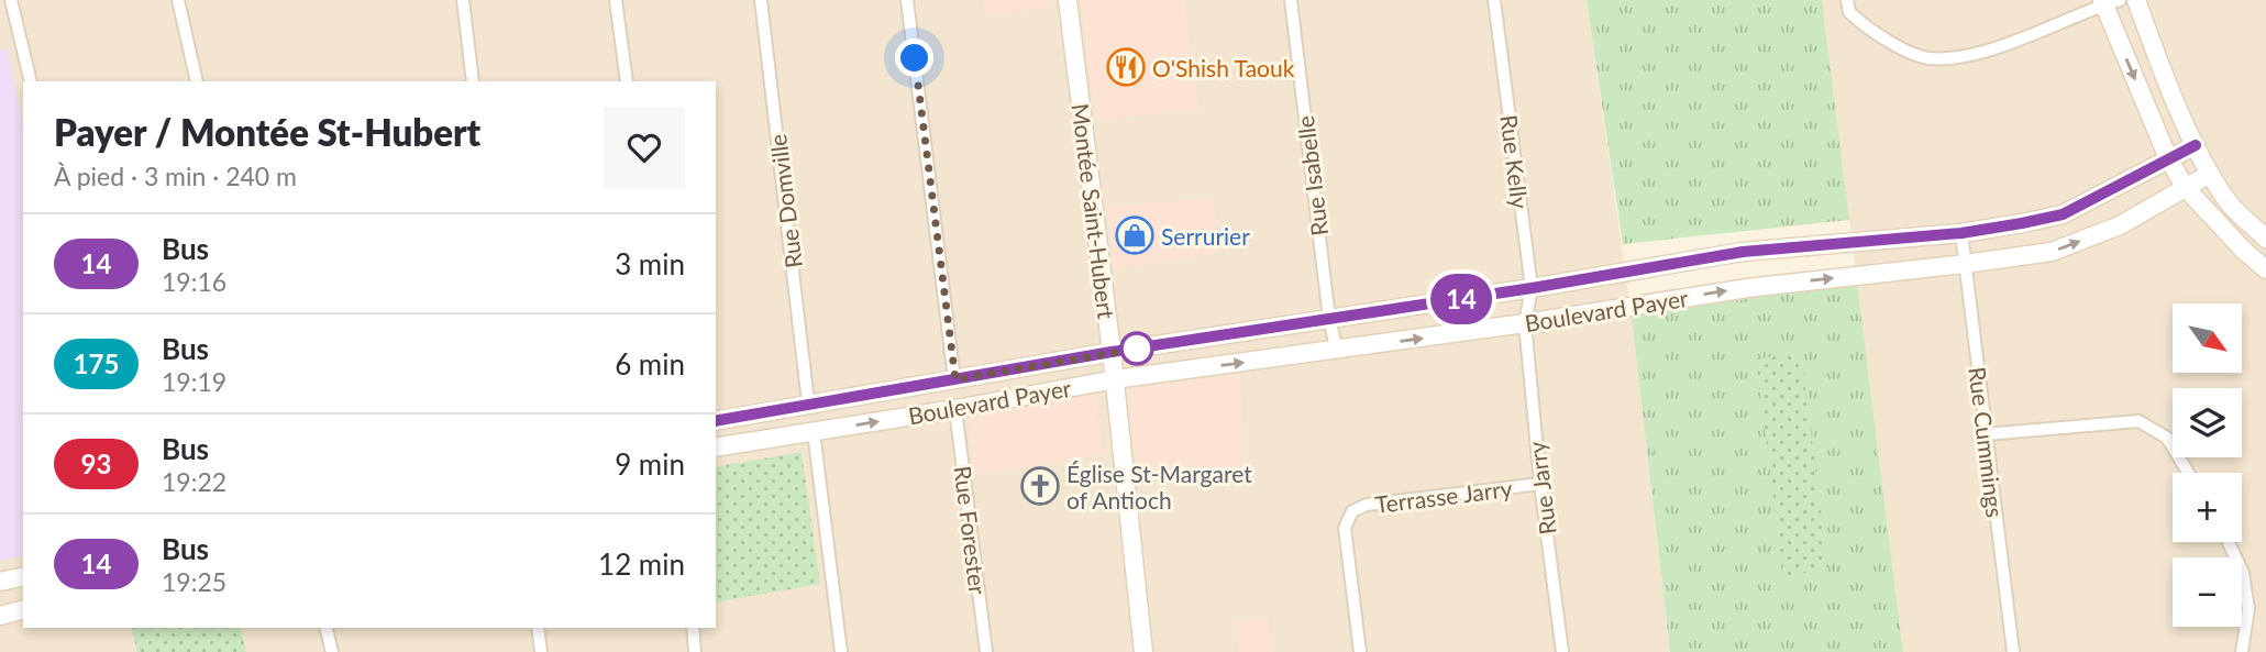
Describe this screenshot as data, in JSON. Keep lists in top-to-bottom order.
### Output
{
  "streets": {
    "street": [
      "Rue Kelly",
      "Rue Isabelle",
      "Rue Domville",
      "Montée Saint-Hubert",
      "Boulevard Payer",
      "Rue Cummings",
      "Rue Jarry",
      "Terrasse Jarry",
      "Rue Forester"
    ]
  },
  "crossings": [
    ["Rue Kelly", "Boulevard Payer"],
    ["Rue Kelly", "Rue Jarry"],
    ["Rue Isabelle", "Boulevard Payer"],
    ["Rue Domville", "Boulevard Payer"],
    ["Montée Saint-Hubert", "Boulevard Payer"],
    ["Boulevard Payer", "Rue Cummings"],
    ["Boulevard Payer", "Rue Jarry"],
    ["Boulevard Payer", "Rue Forester"],
    ["Rue Jarry", "Terrasse Jarry"]
  ],
  "places": {
    "restaurant": ["O'Shish Taouk"],
    "shop": ["Serrurier"],
    "church": ["Église St-Margaret of Antioch"]
  },
  "lines": ["bus line 14"],
  "north": "bottom right",
  "page": {
    "on_map": "14",
    "heading": ["Payer / Montée St-Hubert", "À pied · 3 min · 240 m"],
    "list": [
      {
        "mark": "14",
        "name": "Bus",
        "note": "19:16",
        "value": "3 min"
      },
      {
        "mark": "175",
        "name": "Bus",
        "note": "19:19",
        "value": "6 min"
      },
      {
        "mark": "93",
        "name": "Bus",
        "note": "19:22",
        "value": "9 min"
      },
      {
        "mark": "14",
        "name": "Bus",
        "note": "19:25",
        "value": "12 min"
      }
    ],
    "map_buttons": ["+", "−"]
  }
}
